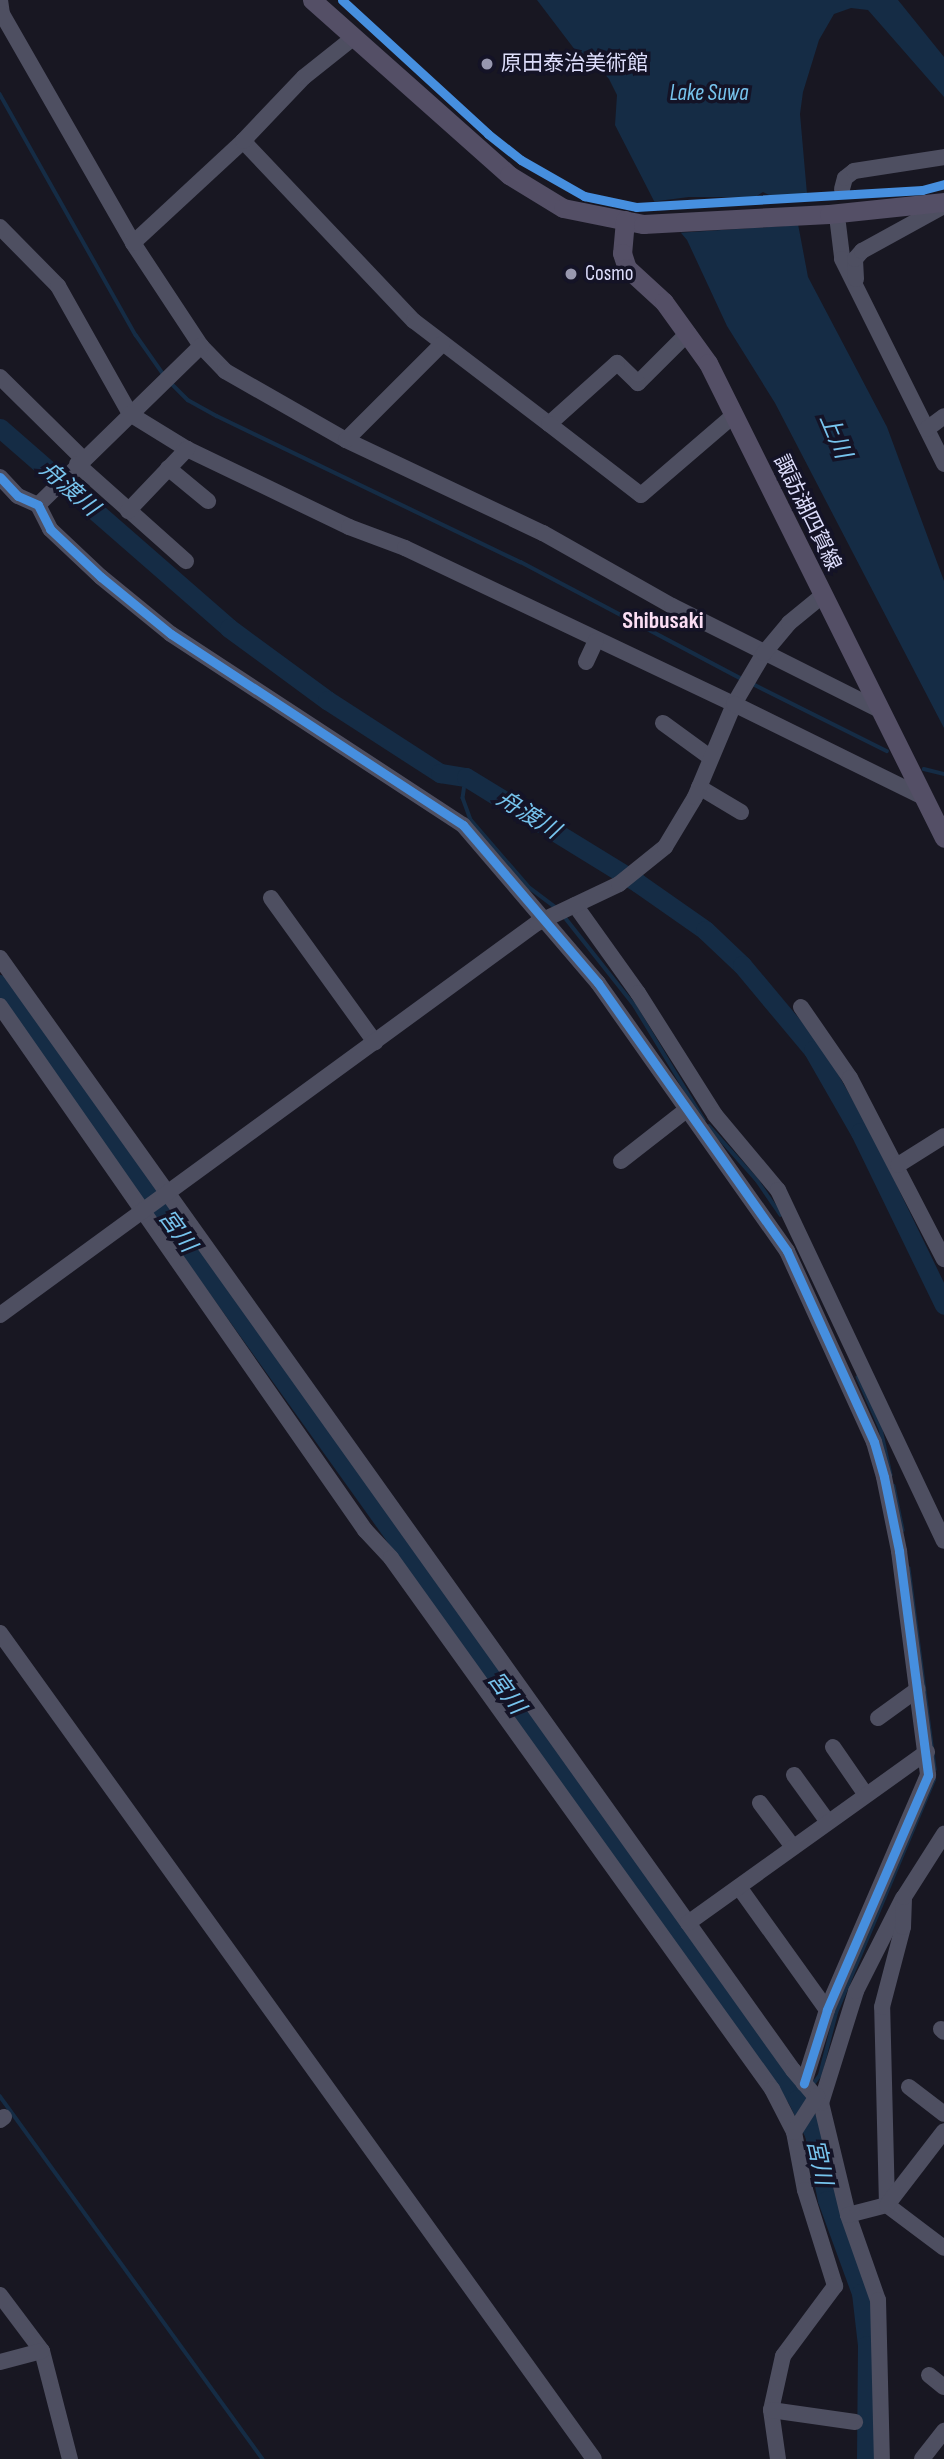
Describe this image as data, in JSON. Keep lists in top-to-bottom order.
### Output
{
  "streets": {
    "main road": ["諏訪湖四賀線"]
  },
  "districts": ["Shibusaki"],
  "water": [
    "Lake Suwa",
    "上川",
    "舟渡川",
    "宮川"
  ],
  "places": ["原田泰治美術館", "Cosmo"]
}
